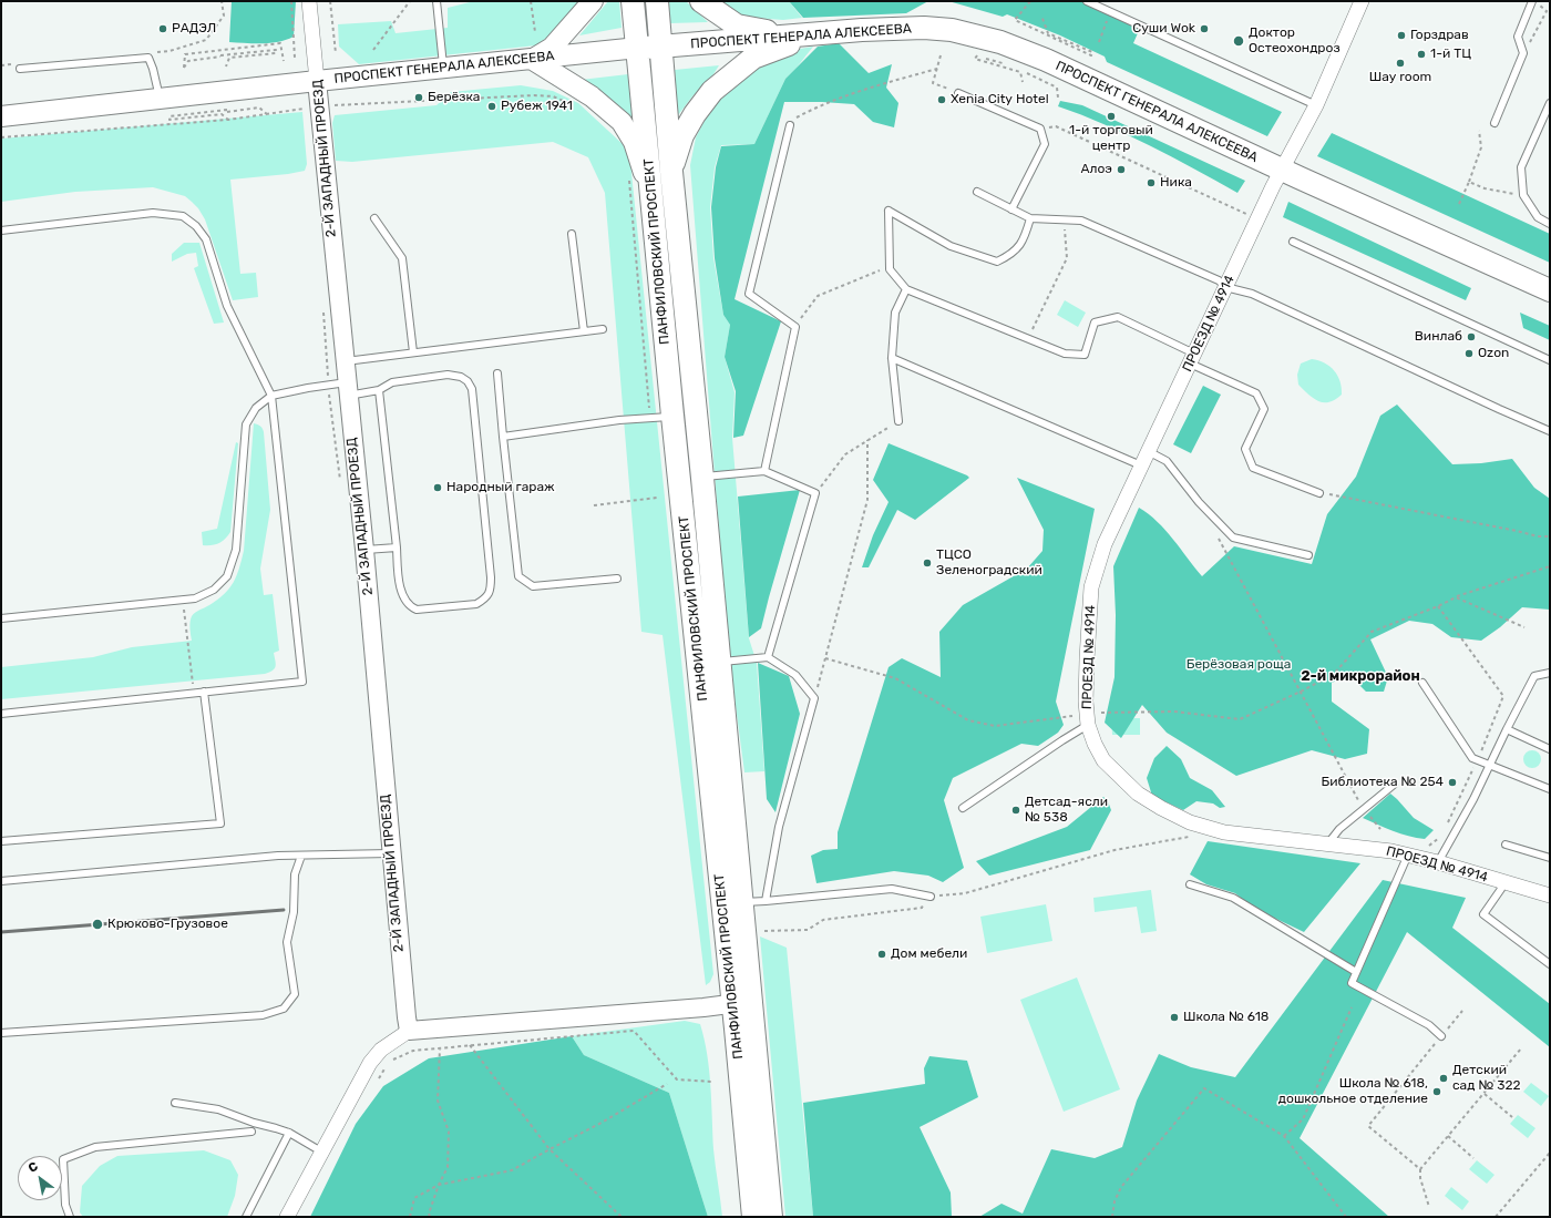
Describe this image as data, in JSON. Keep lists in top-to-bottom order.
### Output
{
  "streets": {
    "main road": ["ПРОСПЕКТ ГЕНЕРАЛА АЛЕКСЕЕВА", "ПАНФИЛОВСКИЙ ПРОСПЕКТ"],
    "street": ["2-Й ЗАПАДНЫЙ ПРОЕЗД", "ПРОЕЗД № 4914"]
  },
  "crossings": [
    ["ПРОСПЕКТ ГЕНЕРАЛА АЛЕКСЕЕВА", "2-Й ЗАПАДНЫЙ ПРОЕЗД"],
    ["ПРОСПЕКТ ГЕНЕРАЛА АЛЕКСЕЕВА", "ПАНФИЛОВСКИЙ ПРОСПЕКТ"],
    ["ПРОСПЕКТ ГЕНЕРАЛА АЛЕКСЕЕВА", "ПРОЕЗД № 4914"]
  ],
  "districts": ["2-й микрорайон"],
  "parks": ["Берёзовая роща"],
  "places": [
    "РАДЭЛ",
    "Суши Wok",
    "Горздрав",
    "Доктор Остеохондроз",
    "1-й ТЦ",
    "Шау room",
    "Берёзка",
    "Xenia City Hotel",
    "Рубеж 1941",
    "1-й торговый центр",
    "Алоэ",
    "Ника",
    "Винлаб",
    "Ozon",
    "Народный гараж",
    "ТЦСО Зеленоградский",
    "Библиотека № 254",
    "Детсад-ясли № 538",
    "Крюково-Грузовое",
    "Дом мебели",
    "Школа № 618",
    "Детский сад № 322",
    "Школа № 618, дошкольное отделение"
  ],
  "north": "top left"
}
